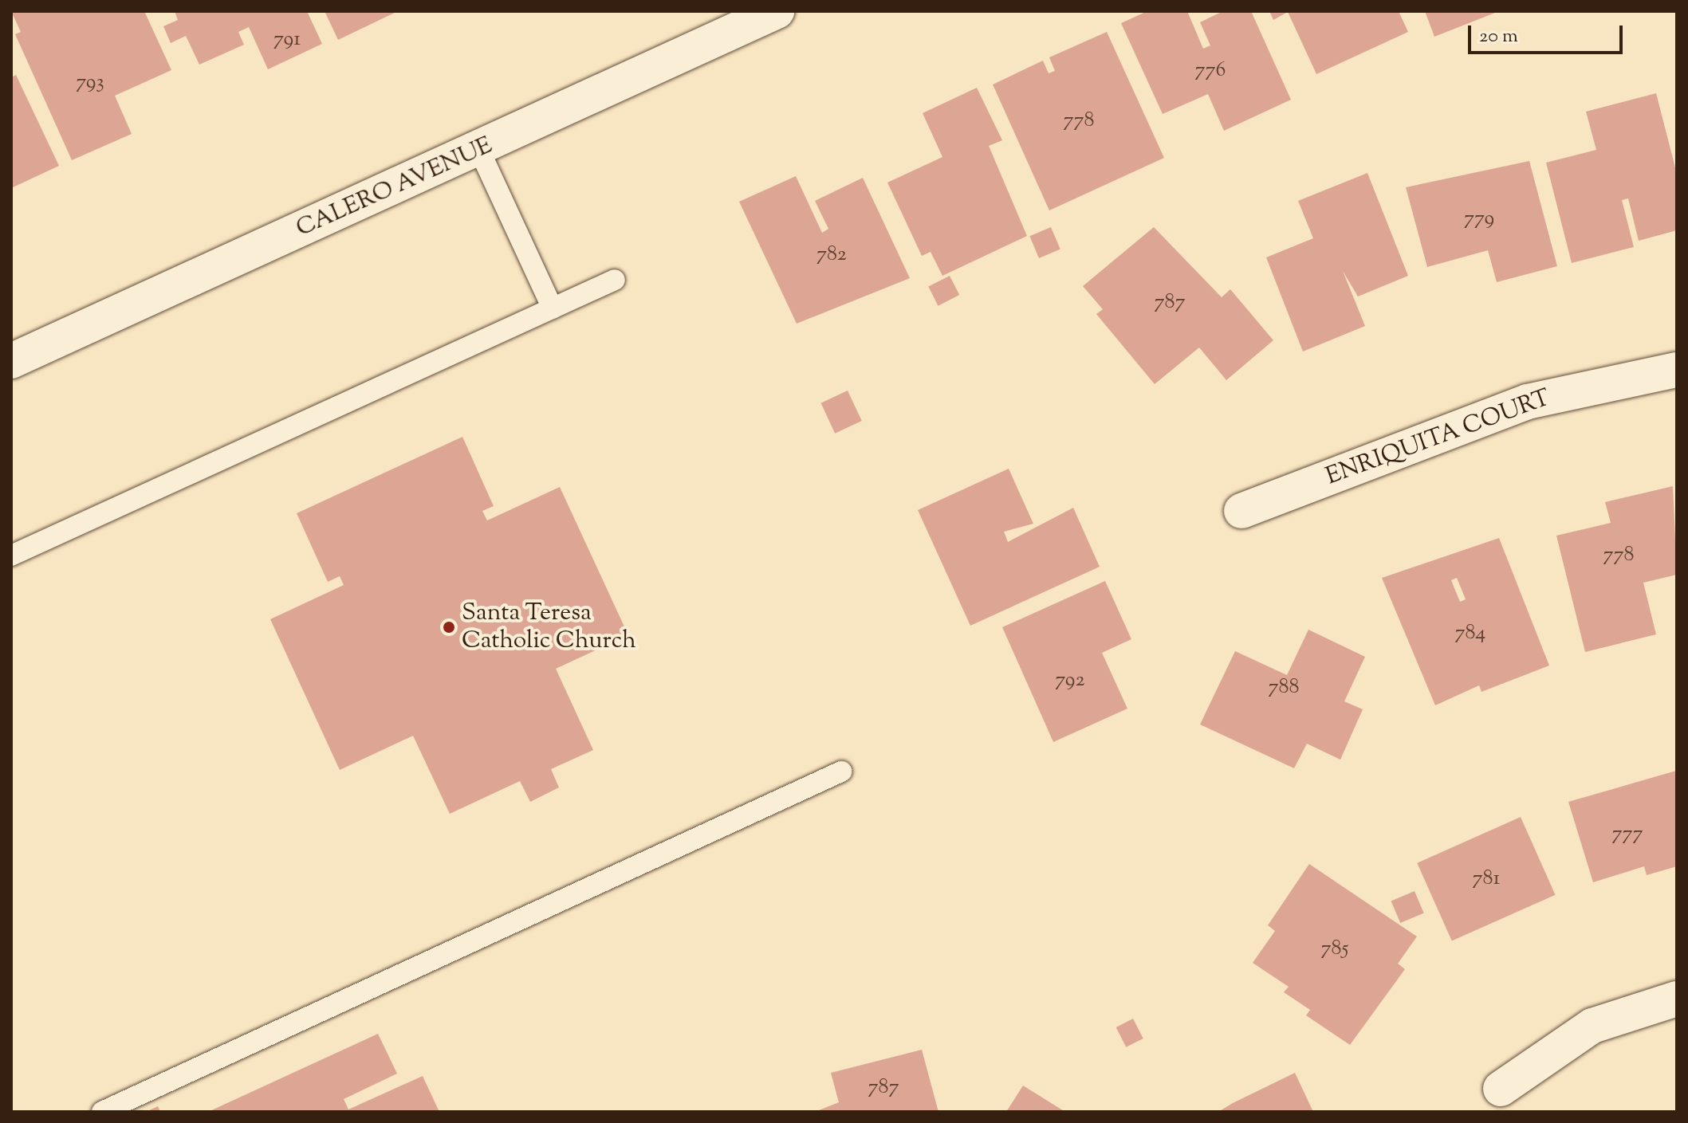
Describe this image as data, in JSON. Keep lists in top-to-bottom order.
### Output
{
  "streets": {
    "street": ["CALERO AVENUE", "ENRIQUITA COURT"]
  },
  "places": ["Santa Teresa Catholic Church"],
  "house_numbers": [
    "791",
    "776",
    "793",
    "778",
    "779",
    "782",
    "787",
    "778",
    "784",
    "792",
    "788",
    "777",
    "781",
    "785",
    "787"
  ],
  "scale_bar": "20 m"
}
